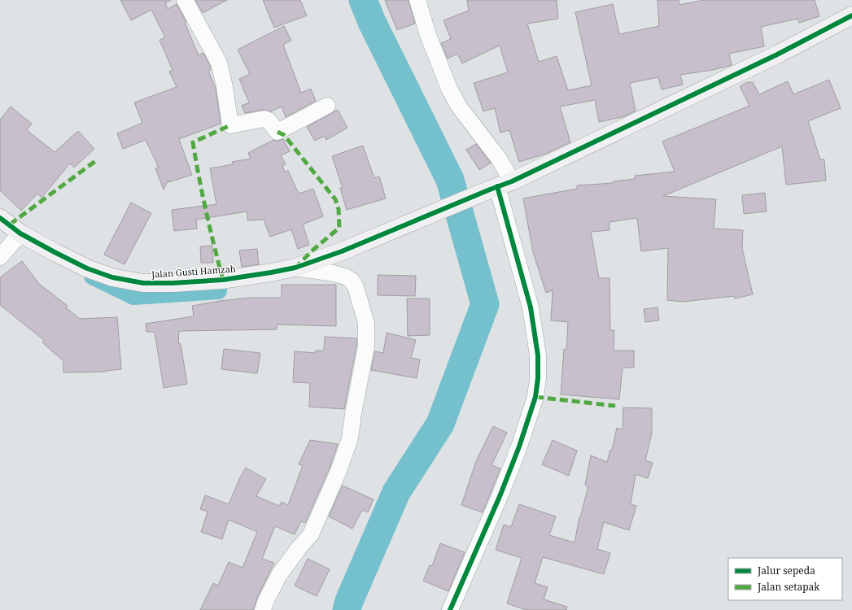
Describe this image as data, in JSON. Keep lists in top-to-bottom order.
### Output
{
  "streets": {
    "street": ["Jalan Gusti Hamzah"]
  },
  "legend": ["Jalur sepeda", "Jalan setapak"]
}
